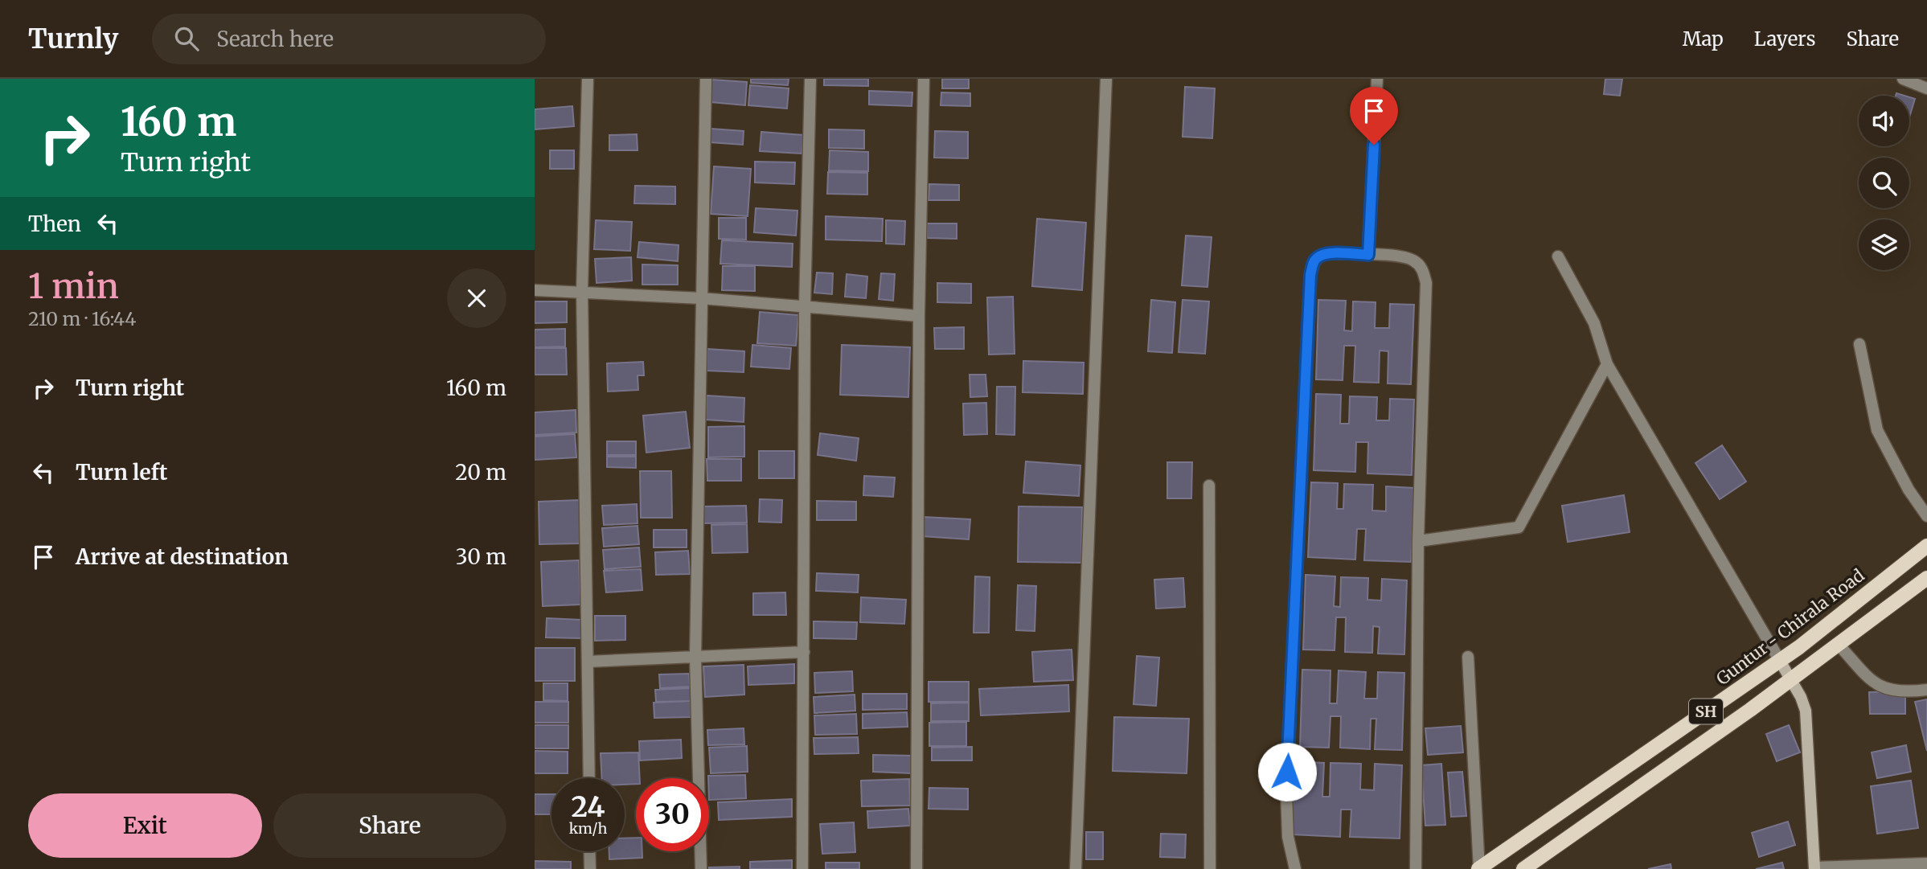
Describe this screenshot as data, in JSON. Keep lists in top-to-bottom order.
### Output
{
  "streets": {
    "main road": ["Guntur - Chirala Road", "SH"]
  },
  "page": {
    "header": "Turnly",
    "search": "Search here",
    "nav": ["Map", "Layers", "Share"],
    "turn": ["160 m", "Turn right"],
    "then": "Then",
    "heading": ["1 min", "210 m · 16:44"],
    "list": [
      {
        "name": "Turn right",
        "value": "160 m"
      },
      {
        "name": "Turn left",
        "value": "20 m"
      },
      {
        "name": "Arrive at destination",
        "value": "30 m"
      }
    ],
    "speed": "24 km/h",
    "limit": "30",
    "buttons": ["Exit", "Share"]
  }
}
